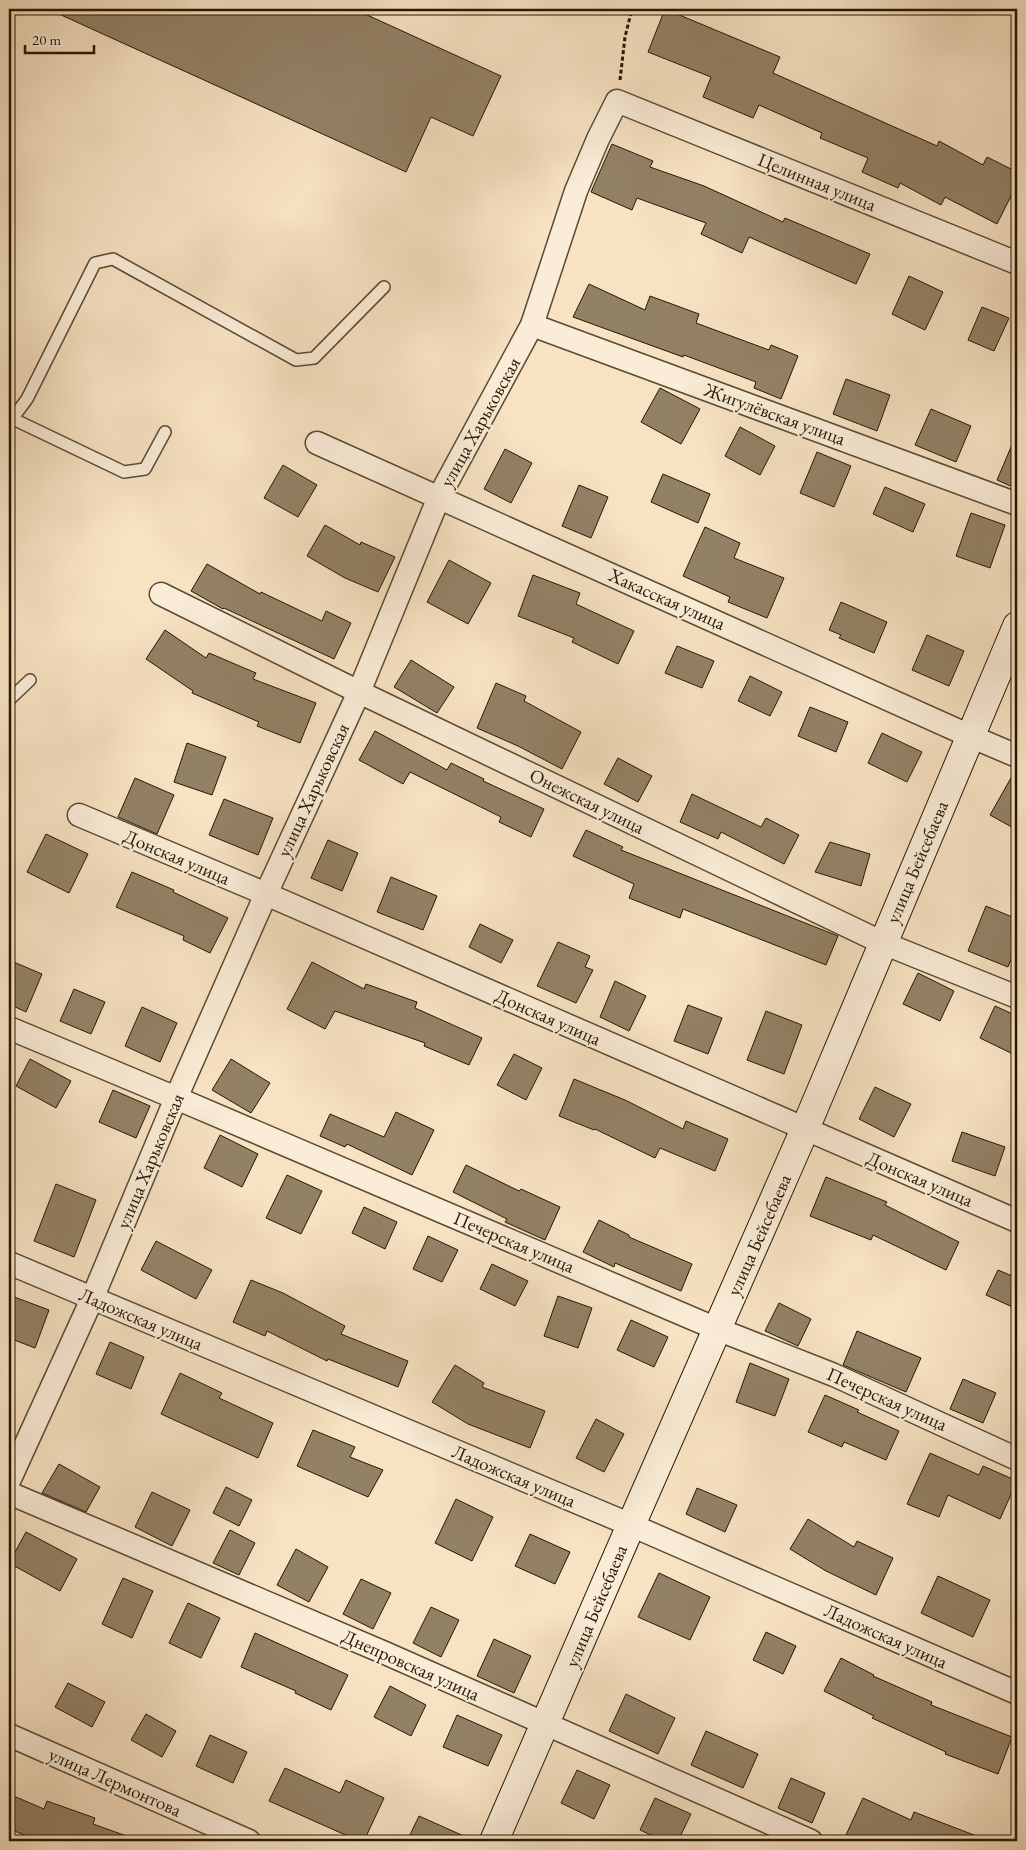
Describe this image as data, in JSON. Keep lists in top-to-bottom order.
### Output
{
  "streets": {
    "street": [
      "Целинная улица",
      "Жигулёвская улица",
      "улица Харьковская",
      "Хакасская улица",
      "Онежская улица",
      "Донская улица",
      "улица Бейсебаева",
      "Печерская улица",
      "Ладожская улица",
      "Днепровская улица",
      "улица Лермонтова"
    ]
  },
  "crossings": [
    ["Целинная улица", "улица Харьковская"],
    ["Жигулёвская улица", "улица Харьковская"],
    ["улица Харьковская", "Хакасская улица"],
    ["улица Харьковская", "Онежская улица"],
    ["улица Харьковская", "Донская улица"],
    ["улица Харьковская", "Печерская улица"],
    ["улица Харьковская", "Ладожская улица"],
    ["Хакасская улица", "улица Бейсебаева"],
    ["Онежская улица", "улица Бейсебаева"],
    ["Донская улица", "улица Бейсебаева"],
    ["улица Бейсебаева", "Печерская улица"],
    ["улица Бейсебаева", "Ладожская улица"],
    ["улица Бейсебаева", "Днепровская улица"]
  ],
  "scale_bar": "20 m"
}
